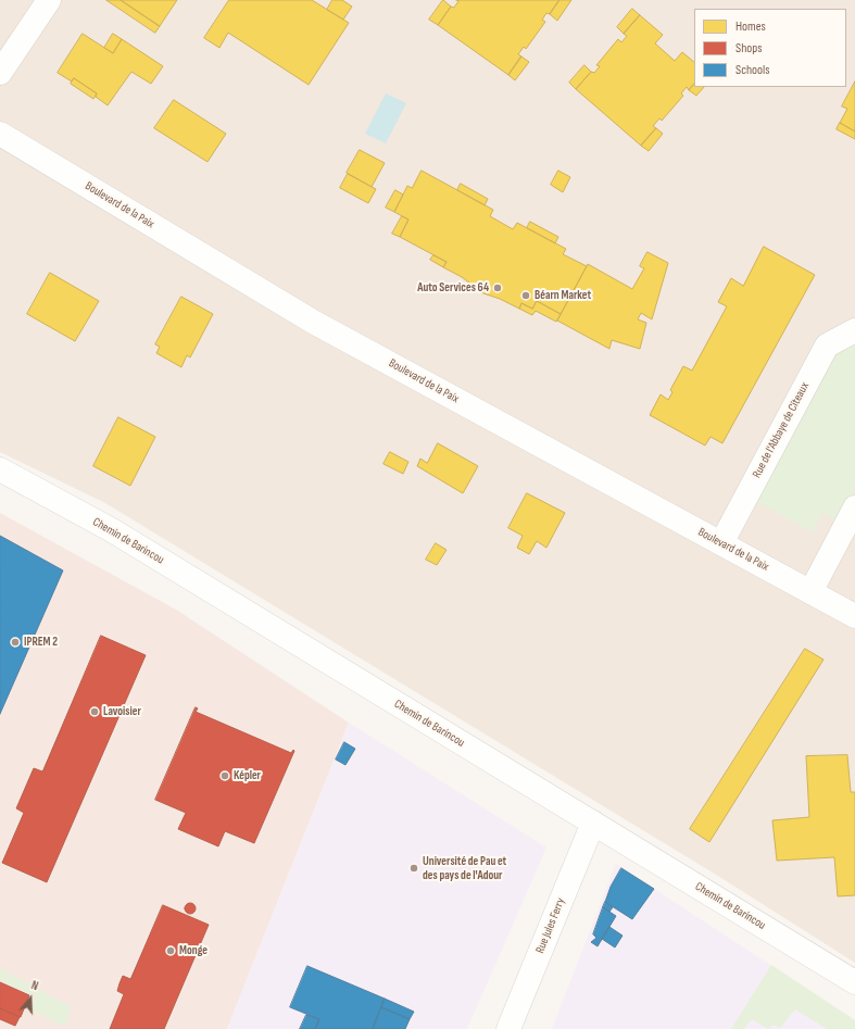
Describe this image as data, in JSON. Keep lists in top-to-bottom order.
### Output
{
  "streets": {
    "street": [
      "Boulevard de la Paix",
      "Rue de l'Abbaye de Cîteaux",
      "Chemin de Barincou",
      "Rue Jules Ferry"
    ]
  },
  "crossings": [
    ["Boulevard de la Paix", "Rue de l'Abbaye de Cîteaux"],
    ["Chemin de Barincou", "Rue Jules Ferry"]
  ],
  "places": [
    "Auto Services 64",
    "Béarn Market",
    "IPREM 2",
    "Lavoisier",
    "Képler",
    "Université de Pau et des pays de l'Adour",
    "Monge"
  ],
  "legend": ["Homes", "Shops", "Schools"],
  "north": "top"
}
